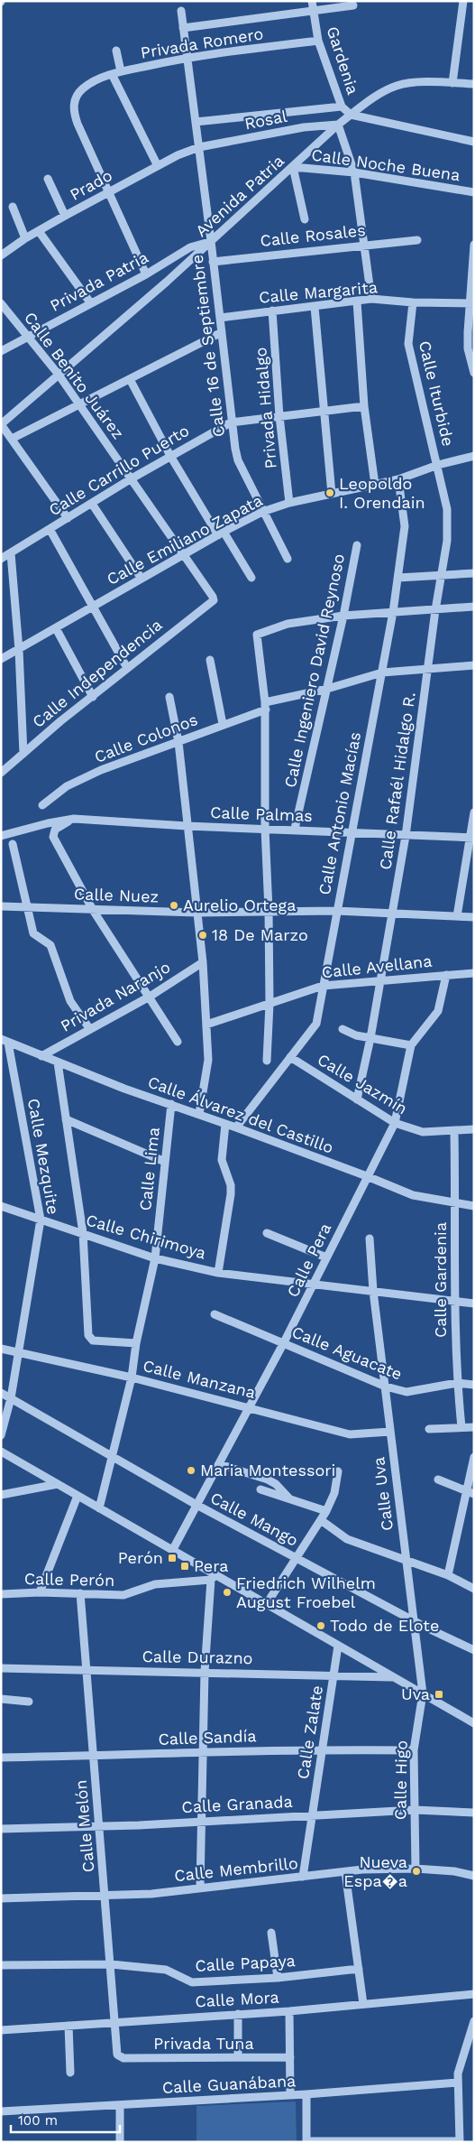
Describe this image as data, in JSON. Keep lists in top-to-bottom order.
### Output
{
  "streets": {
    "street": [
      "Privada Romero",
      "Gardenia",
      "Rosal",
      "Calle Noche Buena",
      "Prado",
      "Avenida Patria",
      "Calle Rosales",
      "Privada Patria",
      "Calle Margarita",
      "Calle 16 de Septiembre",
      "Calle Benito Juárez",
      "Calle Iturbide",
      "Privada Hidalgo",
      "Calle Carrillo Puerto",
      "Calle Emiliano Zapata",
      "Calle Ingeniero David Reynoso",
      "Calle Independencia",
      "Calle Colonos",
      "Calle Rafaél Hidalgo R.",
      "Calle Antonio Macías",
      "Calle Palmas",
      "Calle Nuez",
      "Calle Avellana",
      "Privada Naranjo",
      "Calle Jazmín",
      "Calle Álvarez del Castillo",
      "Calle Mezquite",
      "Calle Lima",
      "Calle Chirimoya",
      "Calle Pera",
      "Calle Gardenia",
      "Calle Aguacate",
      "Calle Manzana",
      "Calle Uva",
      "Calle Mango",
      "Calle Perón",
      "Calle Durazno",
      "Calle Zalate",
      "Calle Sandía",
      "Calle Higo",
      "Calle Granada",
      "Calle Melón",
      "Calle Membrillo",
      "Calle Papaya",
      "Calle Mora",
      "Privada Tuna",
      "Calle Guanábana"
    ]
  },
  "crossings": [
    ["Privada Romero", "Gardenia"],
    ["Privada Romero", "Prado"],
    ["Privada Romero", "Calle 16 de Septiembre"],
    ["Gardenia", "Avenida Patria"],
    ["Rosal", "Prado"],
    ["Rosal", "Avenida Patria"],
    ["Rosal", "Calle 16 de Septiembre"],
    ["Calle Noche Buena", "Avenida Patria"],
    ["Prado", "Calle 16 de Septiembre"],
    ["Avenida Patria", "Privada Patria"],
    ["Avenida Patria", "Calle 16 de Septiembre"],
    ["Avenida Patria", "Calle Benito Juárez"],
    ["Calle Rosales", "Calle 16 de Septiembre"],
    ["Privada Patria", "Calle 16 de Septiembre"],
    ["Privada Patria", "Calle Benito Juárez"],
    ["Calle Margarita", "Calle 16 de Septiembre"],
    ["Calle Margarita", "Calle Iturbide"],
    ["Calle Margarita", "Privada Hidalgo"],
    ["Calle 16 de Septiembre", "Calle Carrillo Puerto"],
    ["Calle 16 de Septiembre", "Calle Emiliano Zapata"],
    ["Calle Benito Juárez", "Calle Carrillo Puerto"],
    ["Calle Benito Juárez", "Calle Emiliano Zapata"],
    ["Calle Benito Juárez", "Calle Independencia"],
    ["Calle Iturbide", "Calle Emiliano Zapata"],
    ["Calle Iturbide", "Calle Rafaél Hidalgo R."],
    ["Privada Hidalgo", "Calle Carrillo Puerto"],
    ["Privada Hidalgo", "Calle Emiliano Zapata"],
    ["Calle Emiliano Zapata", "Calle Rafaél Hidalgo R."],
    ["Calle Emiliano Zapata", "Calle Antonio Macías"],
    ["Calle Ingeniero David Reynoso", "Calle Colonos"],
    ["Calle Ingeniero David Reynoso", "Calle Palmas"],
    ["Calle Colonos", "Calle Rafaél Hidalgo R."],
    ["Calle Colonos", "Calle Antonio Macías"],
    ["Calle Rafaél Hidalgo R.", "Calle Palmas"],
    ["Calle Rafaél Hidalgo R.", "Calle Nuez"],
    ["Calle Rafaél Hidalgo R.", "Calle Avellana"],
    ["Calle Rafaél Hidalgo R.", "Calle Jazmín"],
    ["Calle Antonio Macías", "Calle Palmas"],
    ["Calle Antonio Macías", "Calle Nuez"],
    ["Calle Antonio Macías", "Calle Avellana"],
    ["Calle Antonio Macías", "Calle Jazmín"],
    ["Calle Antonio Macías", "Calle Álvarez del Castillo"],
    ["Calle Avellana", "Calle Pera"],
    ["Privada Naranjo", "Calle Álvarez del Castillo"],
    ["Calle Jazmín", "Calle Pera"],
    ["Calle Jazmín", "Calle Gardenia"],
    ["Calle Álvarez del Castillo", "Calle Mezquite"],
    ["Calle Álvarez del Castillo", "Calle Lima"],
    ["Calle Álvarez del Castillo", "Calle Pera"],
    ["Calle Álvarez del Castillo", "Calle Gardenia"],
    ["Calle Mezquite", "Calle Chirimoya"],
    ["Calle Mezquite", "Calle Manzana"],
    ["Calle Mezquite", "Calle Mango"],
    ["Calle Lima", "Calle Chirimoya"],
    ["Calle Lima", "Calle Manzana"],
    ["Calle Lima", "Calle Mango"],
    ["Calle Chirimoya", "Calle Pera"],
    ["Calle Chirimoya", "Calle Gardenia"],
    ["Calle Chirimoya", "Calle Uva"],
    ["Calle Pera", "Calle Aguacate"],
    ["Calle Pera", "Calle Manzana"],
    ["Calle Pera", "Calle Mango"],
    ["Calle Gardenia", "Calle Aguacate"],
    ["Calle Aguacate", "Calle Uva"],
    ["Calle Manzana", "Calle Uva"],
    ["Calle Uva", "Calle Mango"],
    ["Calle Uva", "Calle Higo"],
    ["Calle Perón", "Calle Melón"],
    ["Calle Durazno", "Calle Zalate"],
    ["Calle Durazno", "Calle Melón"],
    ["Calle Zalate", "Calle Sandía"],
    ["Calle Zalate", "Calle Granada"],
    ["Calle Zalate", "Calle Membrillo"],
    ["Calle Sandía", "Calle Higo"],
    ["Calle Sandía", "Calle Melón"],
    ["Calle Higo", "Calle Granada"],
    ["Calle Higo", "Calle Membrillo"],
    ["Calle Granada", "Calle Melón"],
    ["Calle Melón", "Calle Membrillo"],
    ["Calle Melón", "Calle Papaya"],
    ["Calle Melón", "Calle Mora"],
    ["Calle Melón", "Privada Tuna"]
  ],
  "places": {
    "other": [
      "Leopoldo I. Orendain",
      "Aurelio Ortega",
      "18 De Marzo",
      "Maria Montessori",
      "Friedrich Wilhelm August Froebel",
      "Todo de Elote",
      "Nueva Espa�a"
    ],
    "transit": ["Perón", "Pera", "Uva"]
  },
  "scale_bar": "100 m"
}
